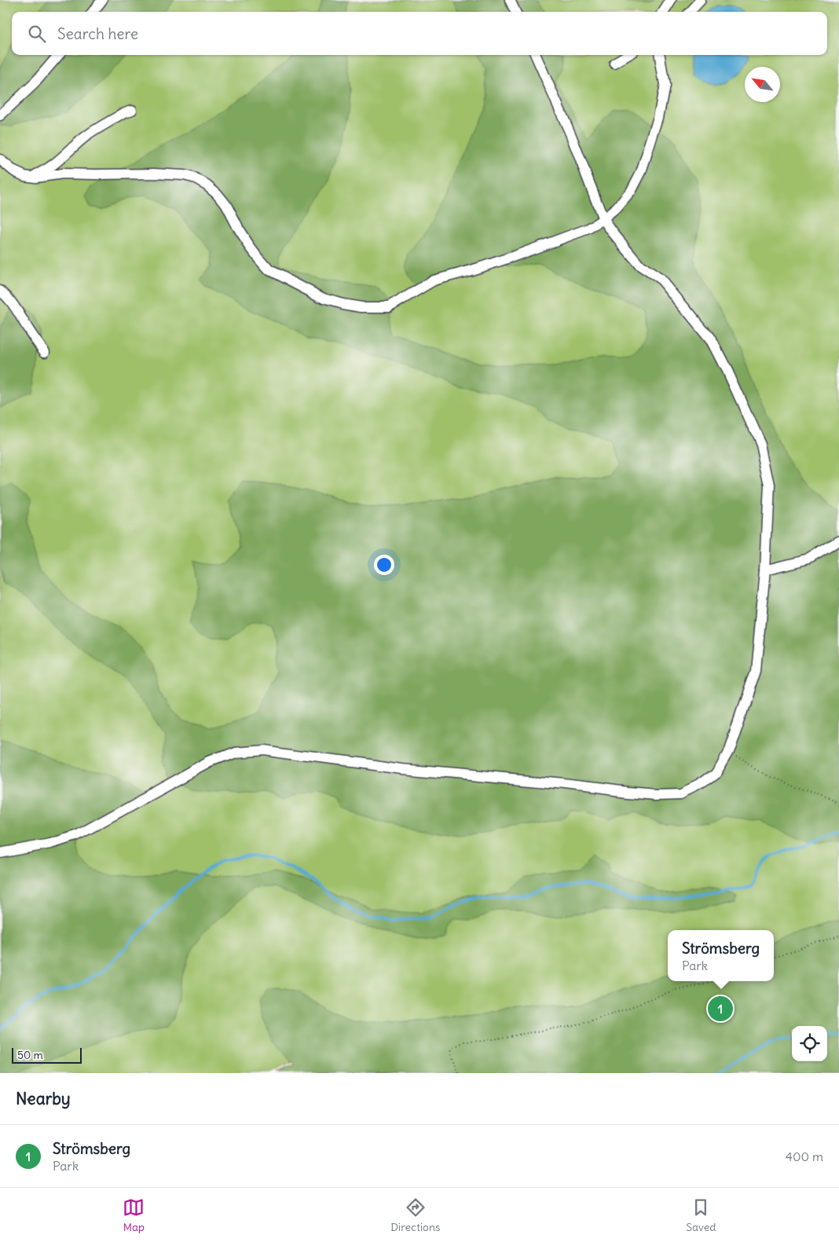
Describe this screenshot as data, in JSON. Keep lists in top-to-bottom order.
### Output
{
  "scale_bar": "50 m",
  "north": "top left",
  "page": {
    "search": "Search here",
    "popup": ["Strömsberg", "Park"],
    "pins": "1",
    "scale": "50 m",
    "heading": "Nearby",
    "list": [
      {
        "mark": "1",
        "name": "Strömsberg",
        "note": "Park",
        "value": "400 m"
      }
    ],
    "nav": ["Map", "Directions", "Saved"]
  }
}
